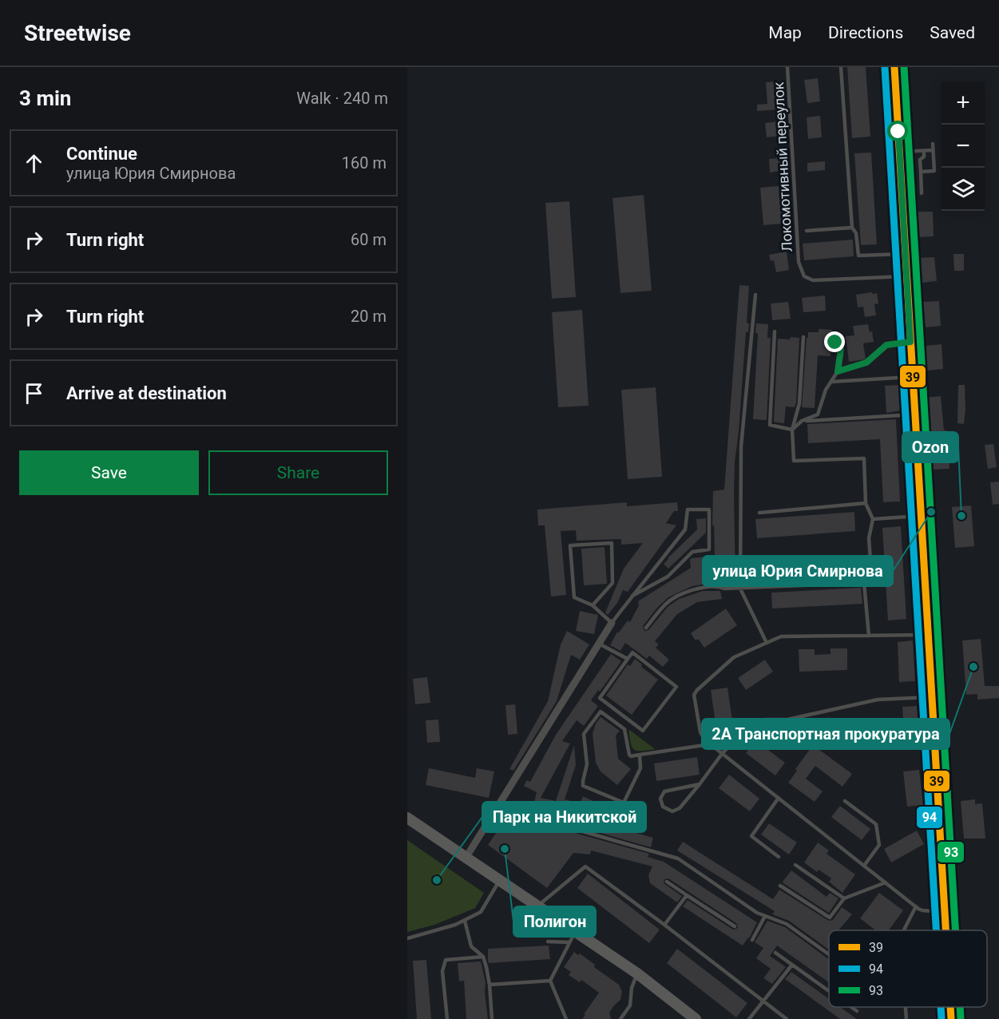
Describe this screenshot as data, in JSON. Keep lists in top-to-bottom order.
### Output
{
  "streets": {
    "lane": ["Локомотивный переулок"]
  },
  "places": [
    "улица Юрия Смирнова",
    "Ozon",
    "2А Транспортная прокуратура",
    "Полигон",
    "Парк на Никитской"
  ],
  "lines": ["transit line 39", "transit line 93", "transit line 94"],
  "legend": ["39", "94", "93"],
  "page": {
    "header": "Streetwise",
    "nav": ["Map", "Directions", "Saved"],
    "heading": ["3 min", "Walk · 240 m"],
    "map_buttons": ["+", "−"],
    "list": [
      ["Continue", "улица Юрия Смирнова", "160 m"],
      ["Turn right", "60 m"],
      ["Turn right", "20 m"],
      "Arrive at destination"
    ],
    "buttons": ["Save", "Share"]
  }
}
